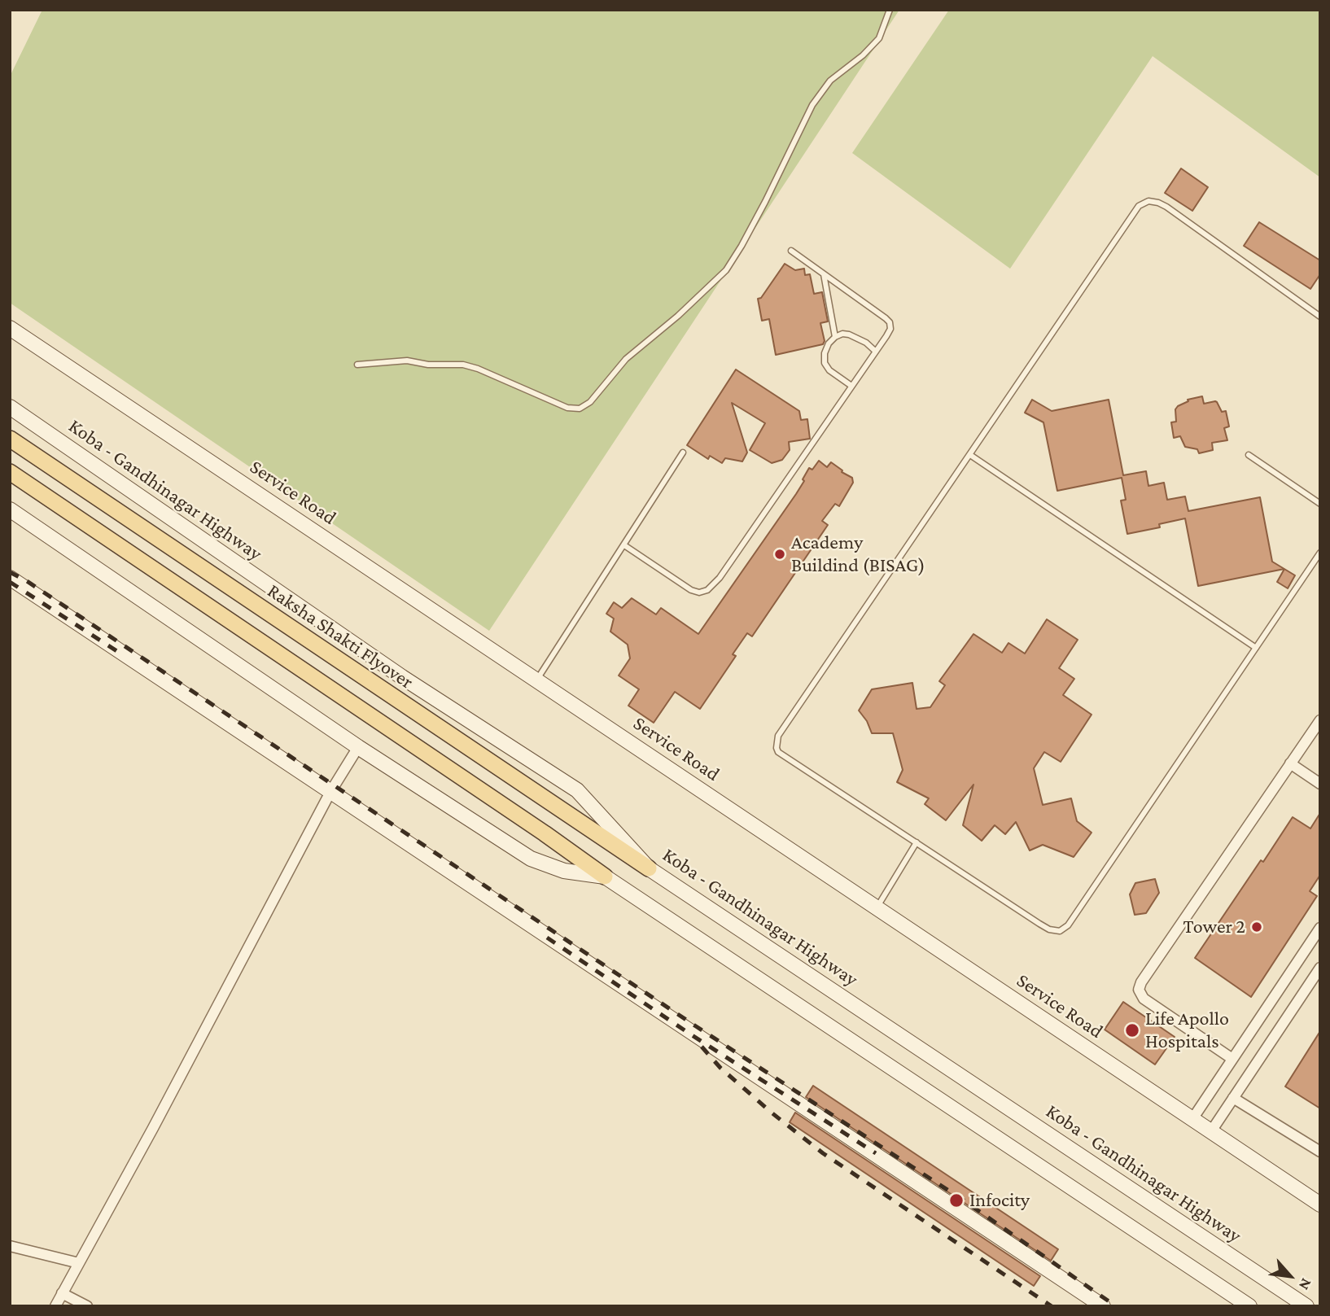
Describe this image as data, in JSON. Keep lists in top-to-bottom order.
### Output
{
  "streets": {
    "main road": ["Koba - Gandhinagar Highway", "Service Road", "Raksha Shakti Flyover"]
  },
  "crossings": [
    ["Koba - Gandhinagar Highway", "Raksha Shakti Flyover"]
  ],
  "places": [
    "Academy Buildind (BISAG)",
    "Tower 2",
    "Life Apollo Hospitals",
    "Infocity"
  ],
  "north": "bottom right"
}
